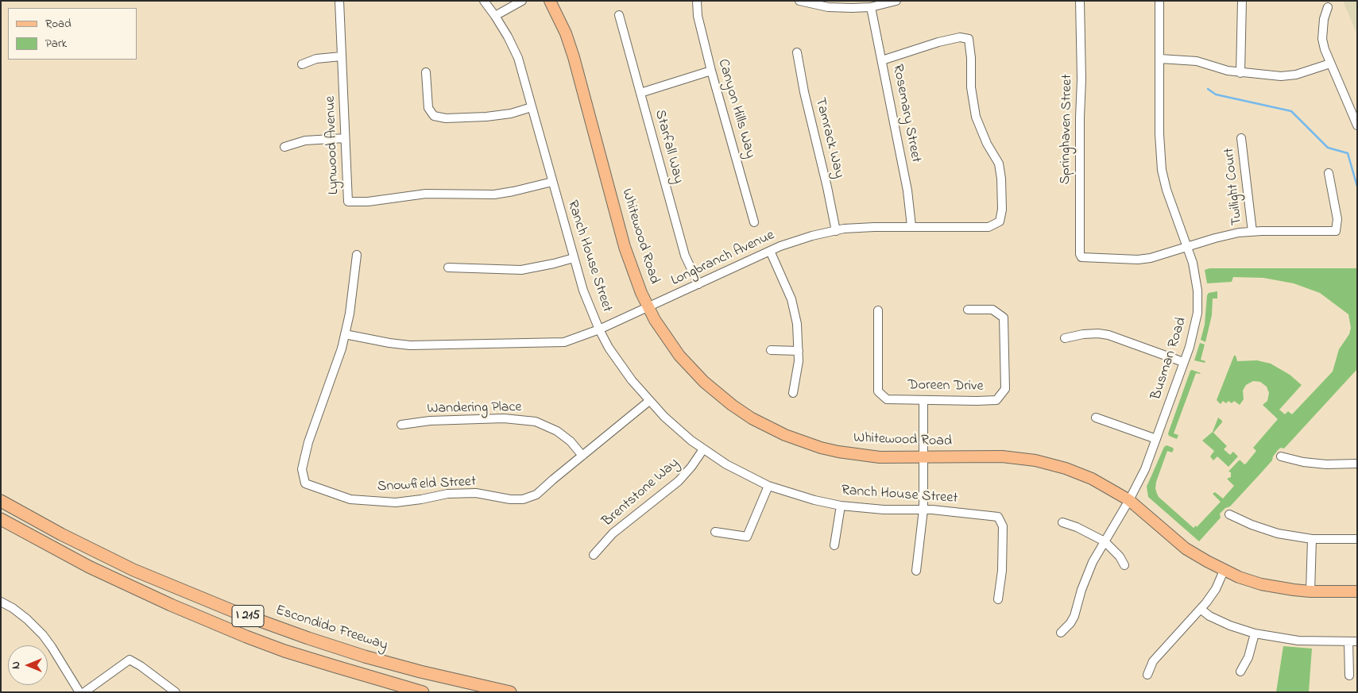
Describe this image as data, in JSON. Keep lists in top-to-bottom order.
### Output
{
  "streets": {
    "highway": ["I 215", "Escondido Freeway"],
    "main road": ["Whitewood Road"],
    "street": [
      "Canyon Hills Way",
      "Rosemary Street",
      "Springhaven Street",
      "Tamrack Way",
      "Lynwood Avenue",
      "Starfall Way",
      "Twilight Court",
      "Ranch House Street",
      "Longbranch Avenue",
      "Busman Road",
      "Doreen Drive",
      "Wandering Place",
      "Snowfield Street",
      "Brentstone Way"
    ]
  },
  "crossings": [
    ["Rosemary Street", "Longbranch Avenue"],
    ["Springhaven Street", "Busman Road"],
    ["Tamrack Way", "Longbranch Avenue"],
    ["Lynwood Avenue", "Ranch House Street"],
    ["Starfall Way", "Longbranch Avenue"],
    ["Whitewood Road", "Longbranch Avenue"],
    ["Whitewood Road", "Busman Road"],
    ["Ranch House Street", "Longbranch Avenue"],
    ["Ranch House Street", "Brentstone Way"],
    ["Longbranch Avenue", "Snowfield Street"],
    ["Wandering Place", "Snowfield Street"]
  ],
  "legend": ["Road", "Park"],
  "north": "left"
}
